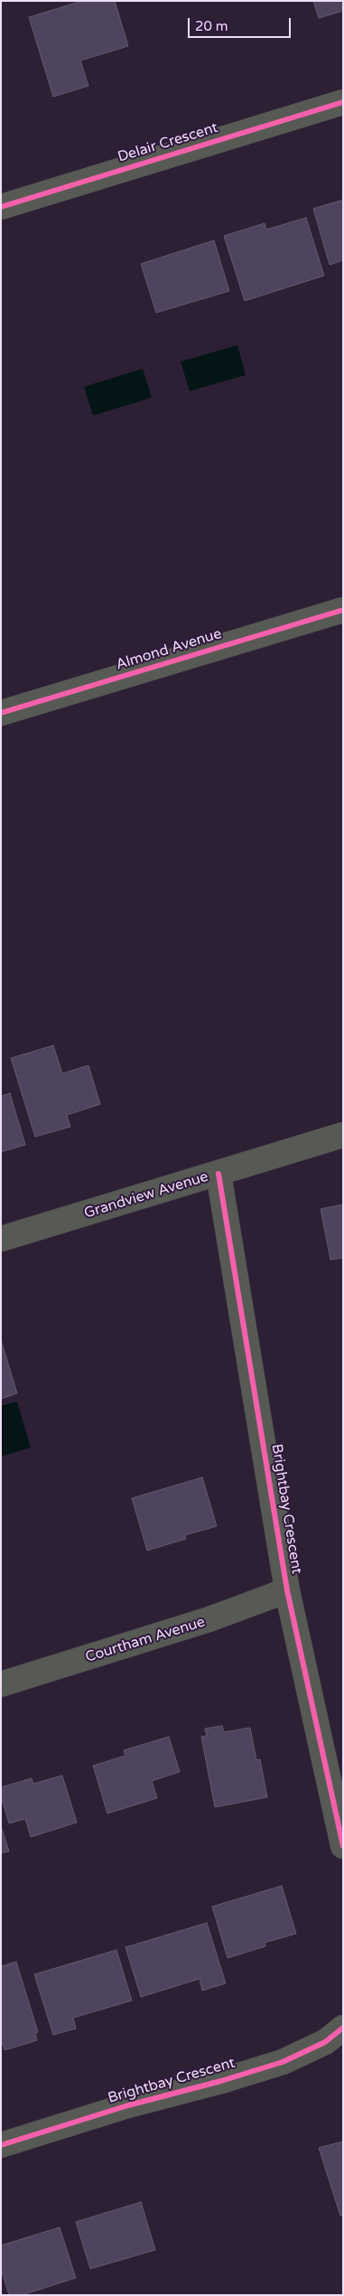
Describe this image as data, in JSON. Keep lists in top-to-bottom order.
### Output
{
  "streets": {
    "street": [
      "Delair Crescent",
      "Almond Avenue",
      "Grandview Avenue",
      "Brightbay Crescent",
      "Courtham Avenue"
    ]
  },
  "crossings": [
    ["Grandview Avenue", "Brightbay Crescent"],
    ["Brightbay Crescent", "Courtham Avenue"]
  ],
  "scale_bar": "20 m"
}
